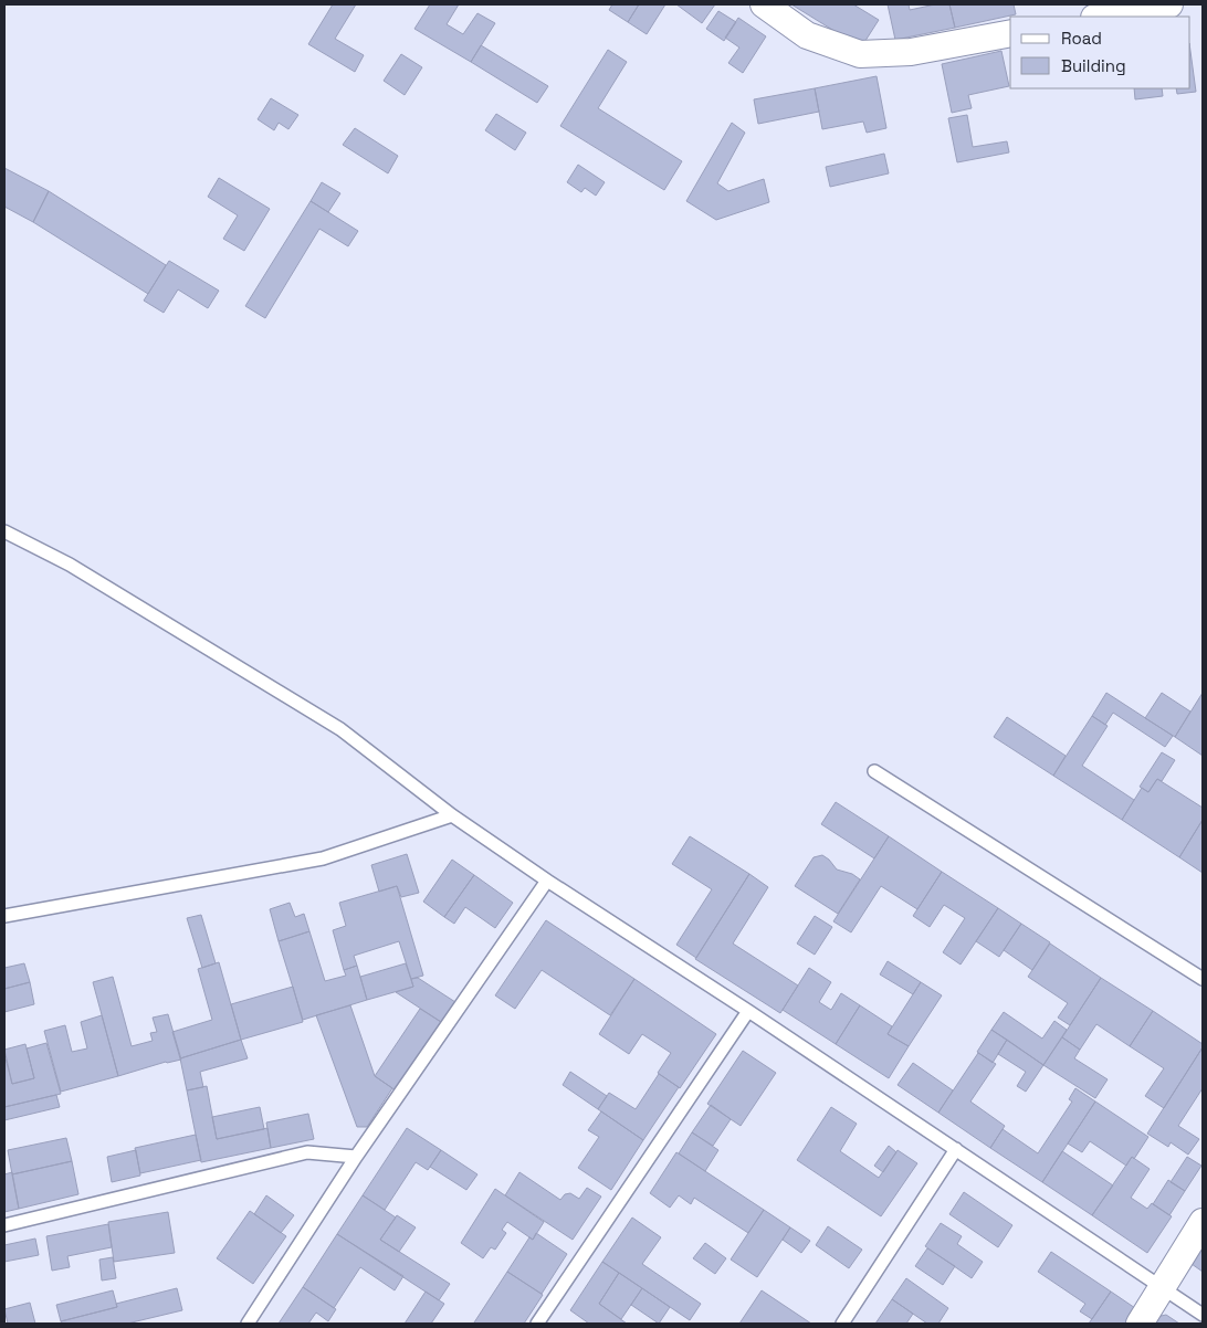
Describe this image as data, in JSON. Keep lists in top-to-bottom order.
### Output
{
  "legend": ["Road", "Building"]
}
